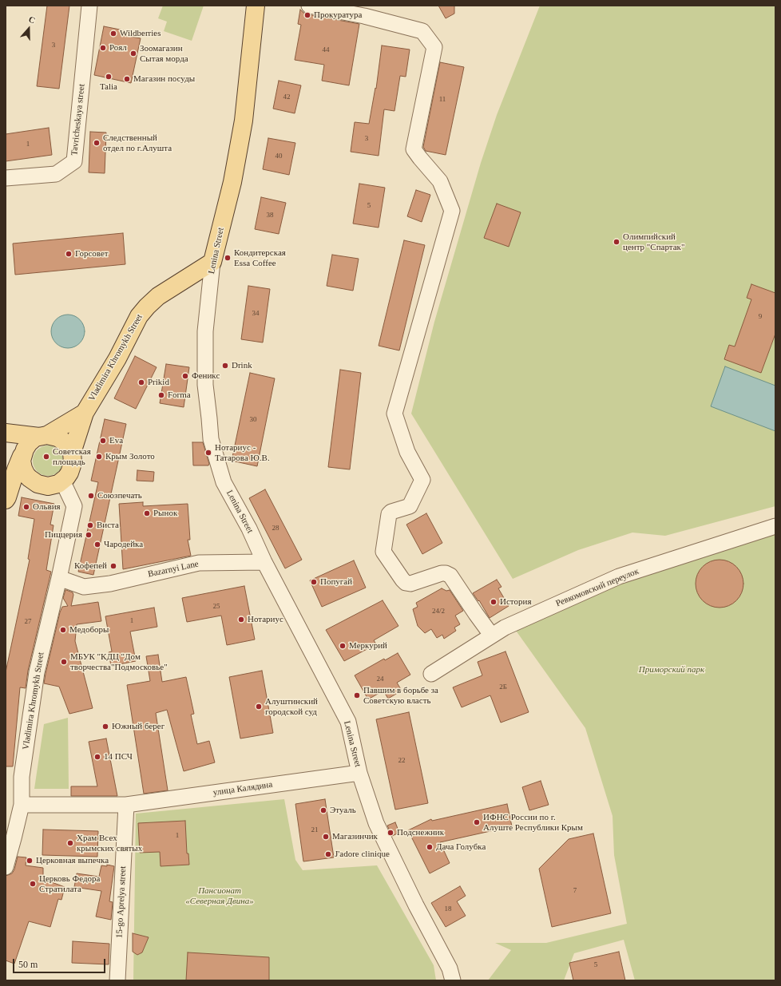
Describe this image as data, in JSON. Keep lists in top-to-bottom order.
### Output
{
  "streets": {
    "main road": ["Lenina Street", "Vladimira Khromykh Street"],
    "street": [
      "Tavricheskaya street",
      "Bazarnyi Lane",
      "Ревкомовский переулок",
      "улица Калядина",
      "15-go Aprelya street"
    ]
  },
  "crossings": [
    ["Lenina Street", "Vladimira Khromykh Street"],
    ["Lenina Street", "Bazarnyi Lane"],
    ["Lenina Street", "улица Калядина"],
    ["Vladimira Khromykh Street", "Bazarnyi Lane"],
    ["Vladimira Khromykh Street", "улица Калядина"],
    ["улица Калядина", "15-go Aprelya street"]
  ],
  "parks": ["Приморский парк", "Пансионат «Северная Двина»"],
  "places": [
    "Прокуратура",
    "Wildberries",
    "Роял",
    "Зоомагазин Сытая морда",
    "Talia",
    "Магазин посуды",
    "Следственный отдел по г.Алушта",
    "Олимпийский центр \"Спартак\"",
    "Горсовет",
    "Кондитерская Essa Coffee",
    "Drink",
    "Феникс",
    "Prikid",
    "Forma",
    "Eva",
    "Нотариус - Татарова Ю.В.",
    "Советская площадь",
    "Крым Золото",
    "Союзпечать",
    "Ольвия",
    "Рынок",
    "Виста",
    "Пиццерия",
    "Чародейка",
    "Кофепей",
    "Попугай",
    "История",
    "Нотариус",
    "Медоборы",
    "Меркурий",
    "МБУК \"КДЦ \"Дом творчества\"Подмосковье\"",
    "Павшим в борьбе за Советскую власть",
    "Алуштинский городской суд",
    "Южный берег",
    "14 ПСЧ",
    "Этуаль",
    "ИФНС России по г. Алуште Республики Крым",
    "Подснежник",
    "Магазинчик",
    "Храм Всех крымских святых",
    "Дача Голубка",
    "J'adore clinique",
    "Церковная выпечка",
    "Церковь Федора Стратилата"
  ],
  "house_numbers": [
    "3",
    "44",
    "42",
    "11",
    "3",
    "1",
    "40",
    "5",
    "38",
    "34",
    "9",
    "30",
    "28",
    "25",
    "24/2",
    "1",
    "27",
    "24",
    "2Б",
    "22",
    "21",
    "1",
    "7",
    "18",
    "5"
  ],
  "scale_bar": "50 m",
  "north": "top"
}
